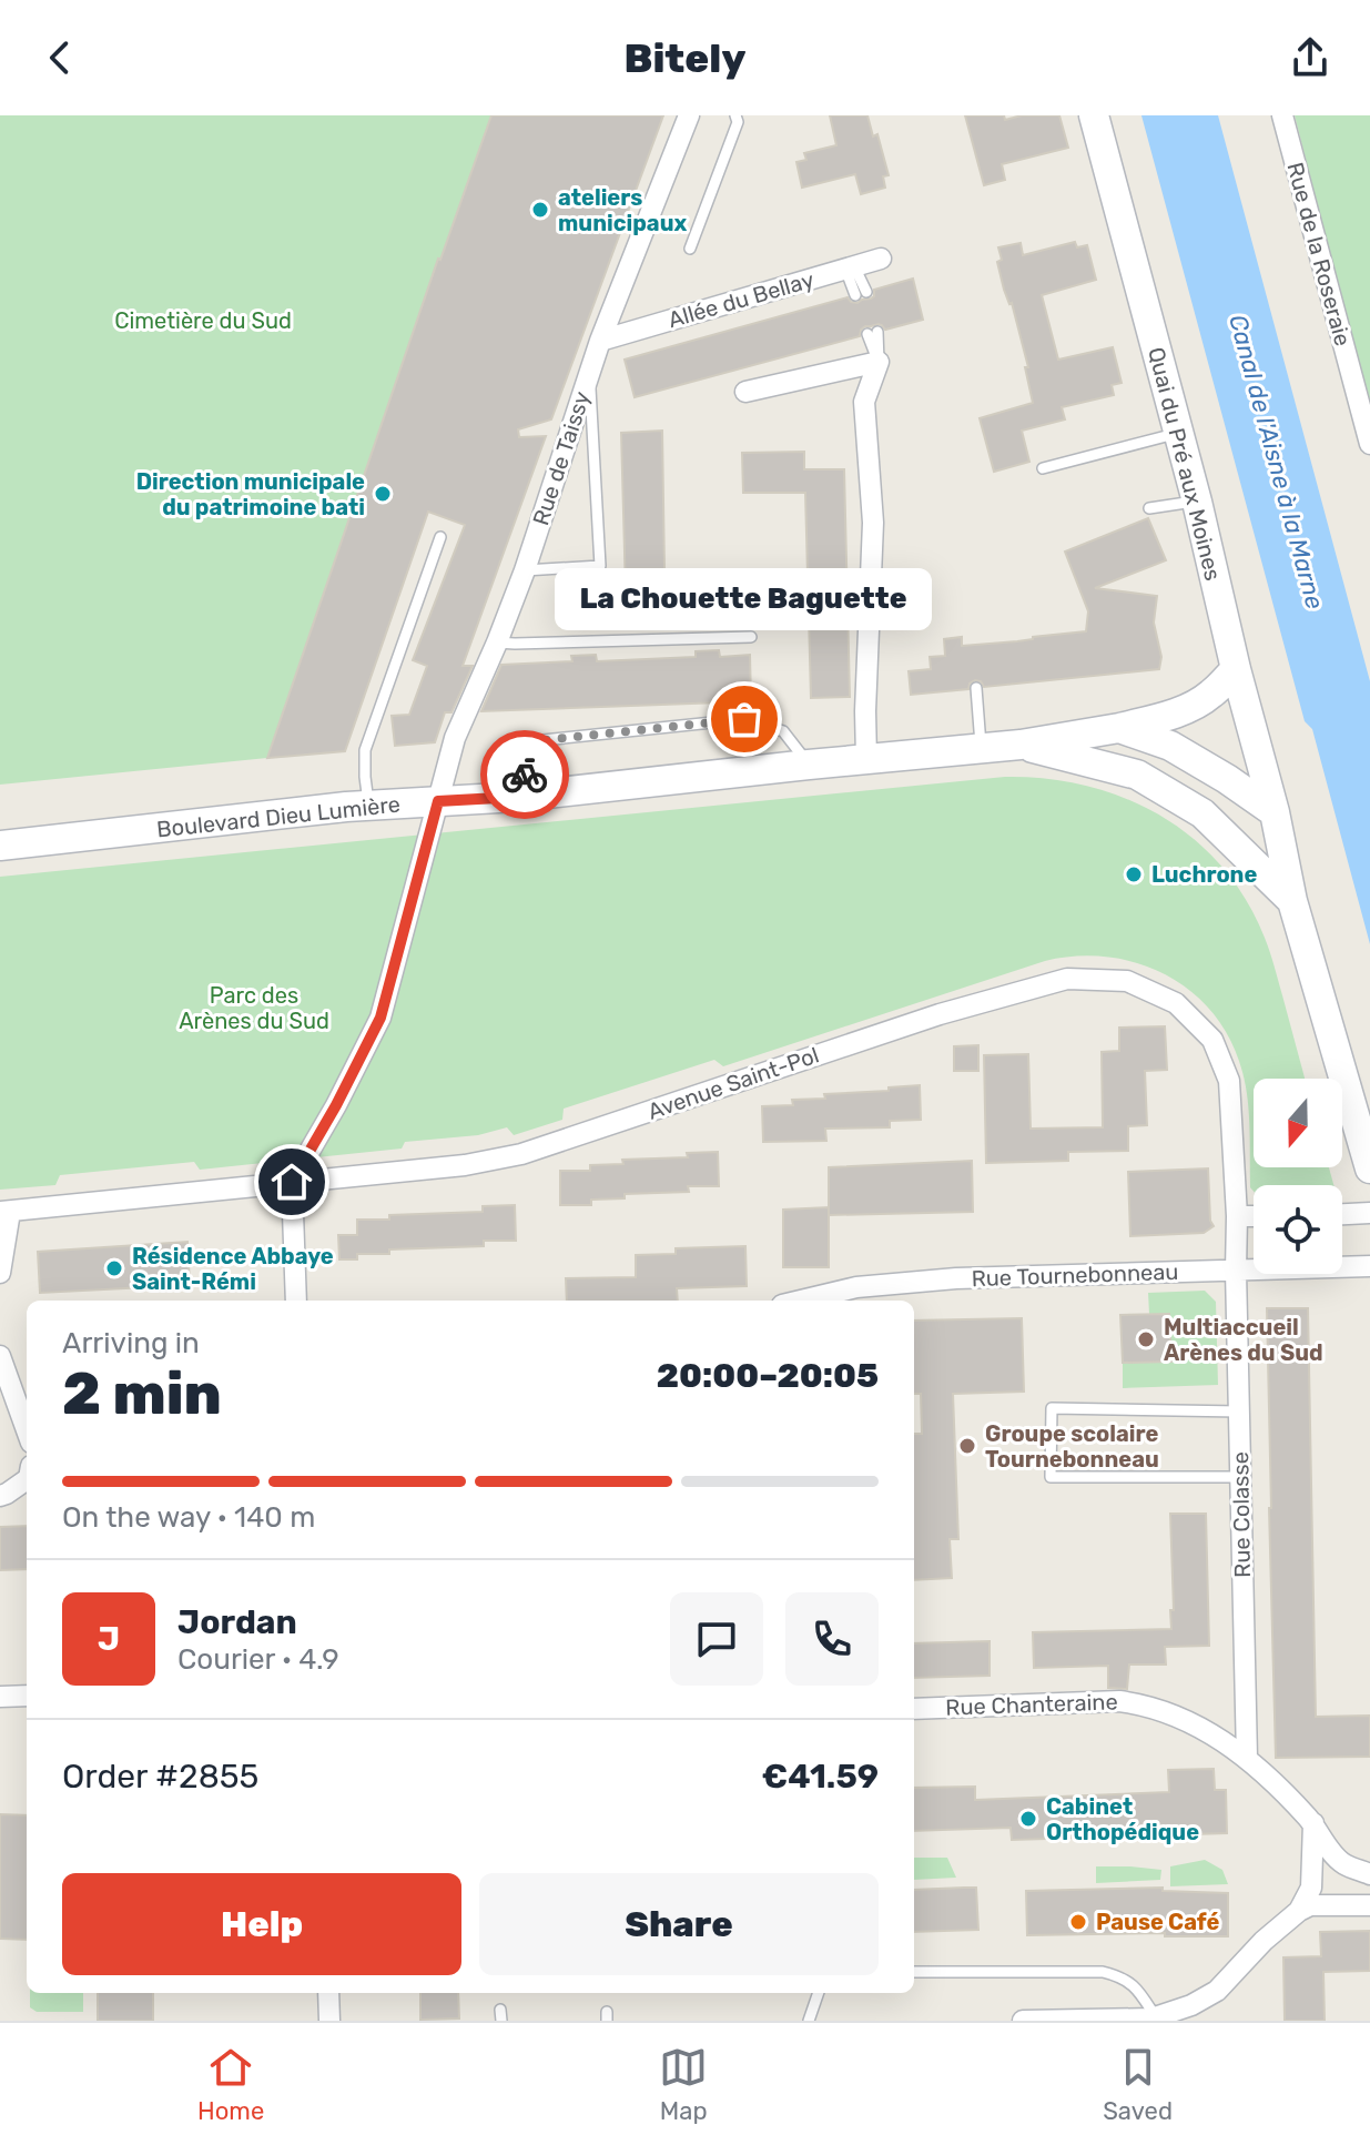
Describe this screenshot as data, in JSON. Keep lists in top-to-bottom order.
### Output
{
  "streets": {
    "main road": ["Quai du Pré aux Moines", "Boulevard Dieu Lumière"],
    "street": [
      "Rue de la Roseraie",
      "Allée du Bellay",
      "Rue de Taissy",
      "Avenue Saint-Pol",
      "Rue Tournebonneau",
      "Rue Colasse",
      "Rue Chanteraine"
    ]
  },
  "crossings": [
    ["Allée du Bellay", "Rue de Taissy"],
    ["Rue de Taissy", "Boulevard Dieu Lumière"],
    ["Rue de Taissy", "Avenue Saint-Pol"],
    ["Avenue Saint-Pol", "Rue Tournebonneau"],
    ["Avenue Saint-Pol", "Rue Colasse"],
    ["Rue Tournebonneau", "Rue Colasse"],
    ["Rue Colasse", "Rue Chanteraine"]
  ],
  "water": ["Canal de l'Aisne à la Marne"],
  "parks": ["Cimetière du Sud", "Parc des Arènes du Sud"],
  "places": [
    "ateliers municipaux",
    "Direction municipale du patrimoine bati",
    "La Chouette Baguette",
    "Luchrone",
    "Résidence Abbaye Saint-Rémi",
    "Multiaccueil Arènes du Sud",
    "Groupe scolaire Tournebonneau",
    "Cabinet Orthopédique",
    "Pause Café"
  ],
  "north": "bottom",
  "page": {
    "header": "Bitely",
    "bubble": "La Chouette Baguette",
    "heading": ["2 min", "Arriving in", "20:00–20:05"],
    "panel": [
      "Jordan",
      "Courier · 4.9",
      "Order #2855",
      "€41.59"
    ],
    "bar": "On the way · 140 m",
    "round": "J",
    "buttons": ["Help", "Share"],
    "tabs": ["Home", "Map", "Saved"]
  }
}
